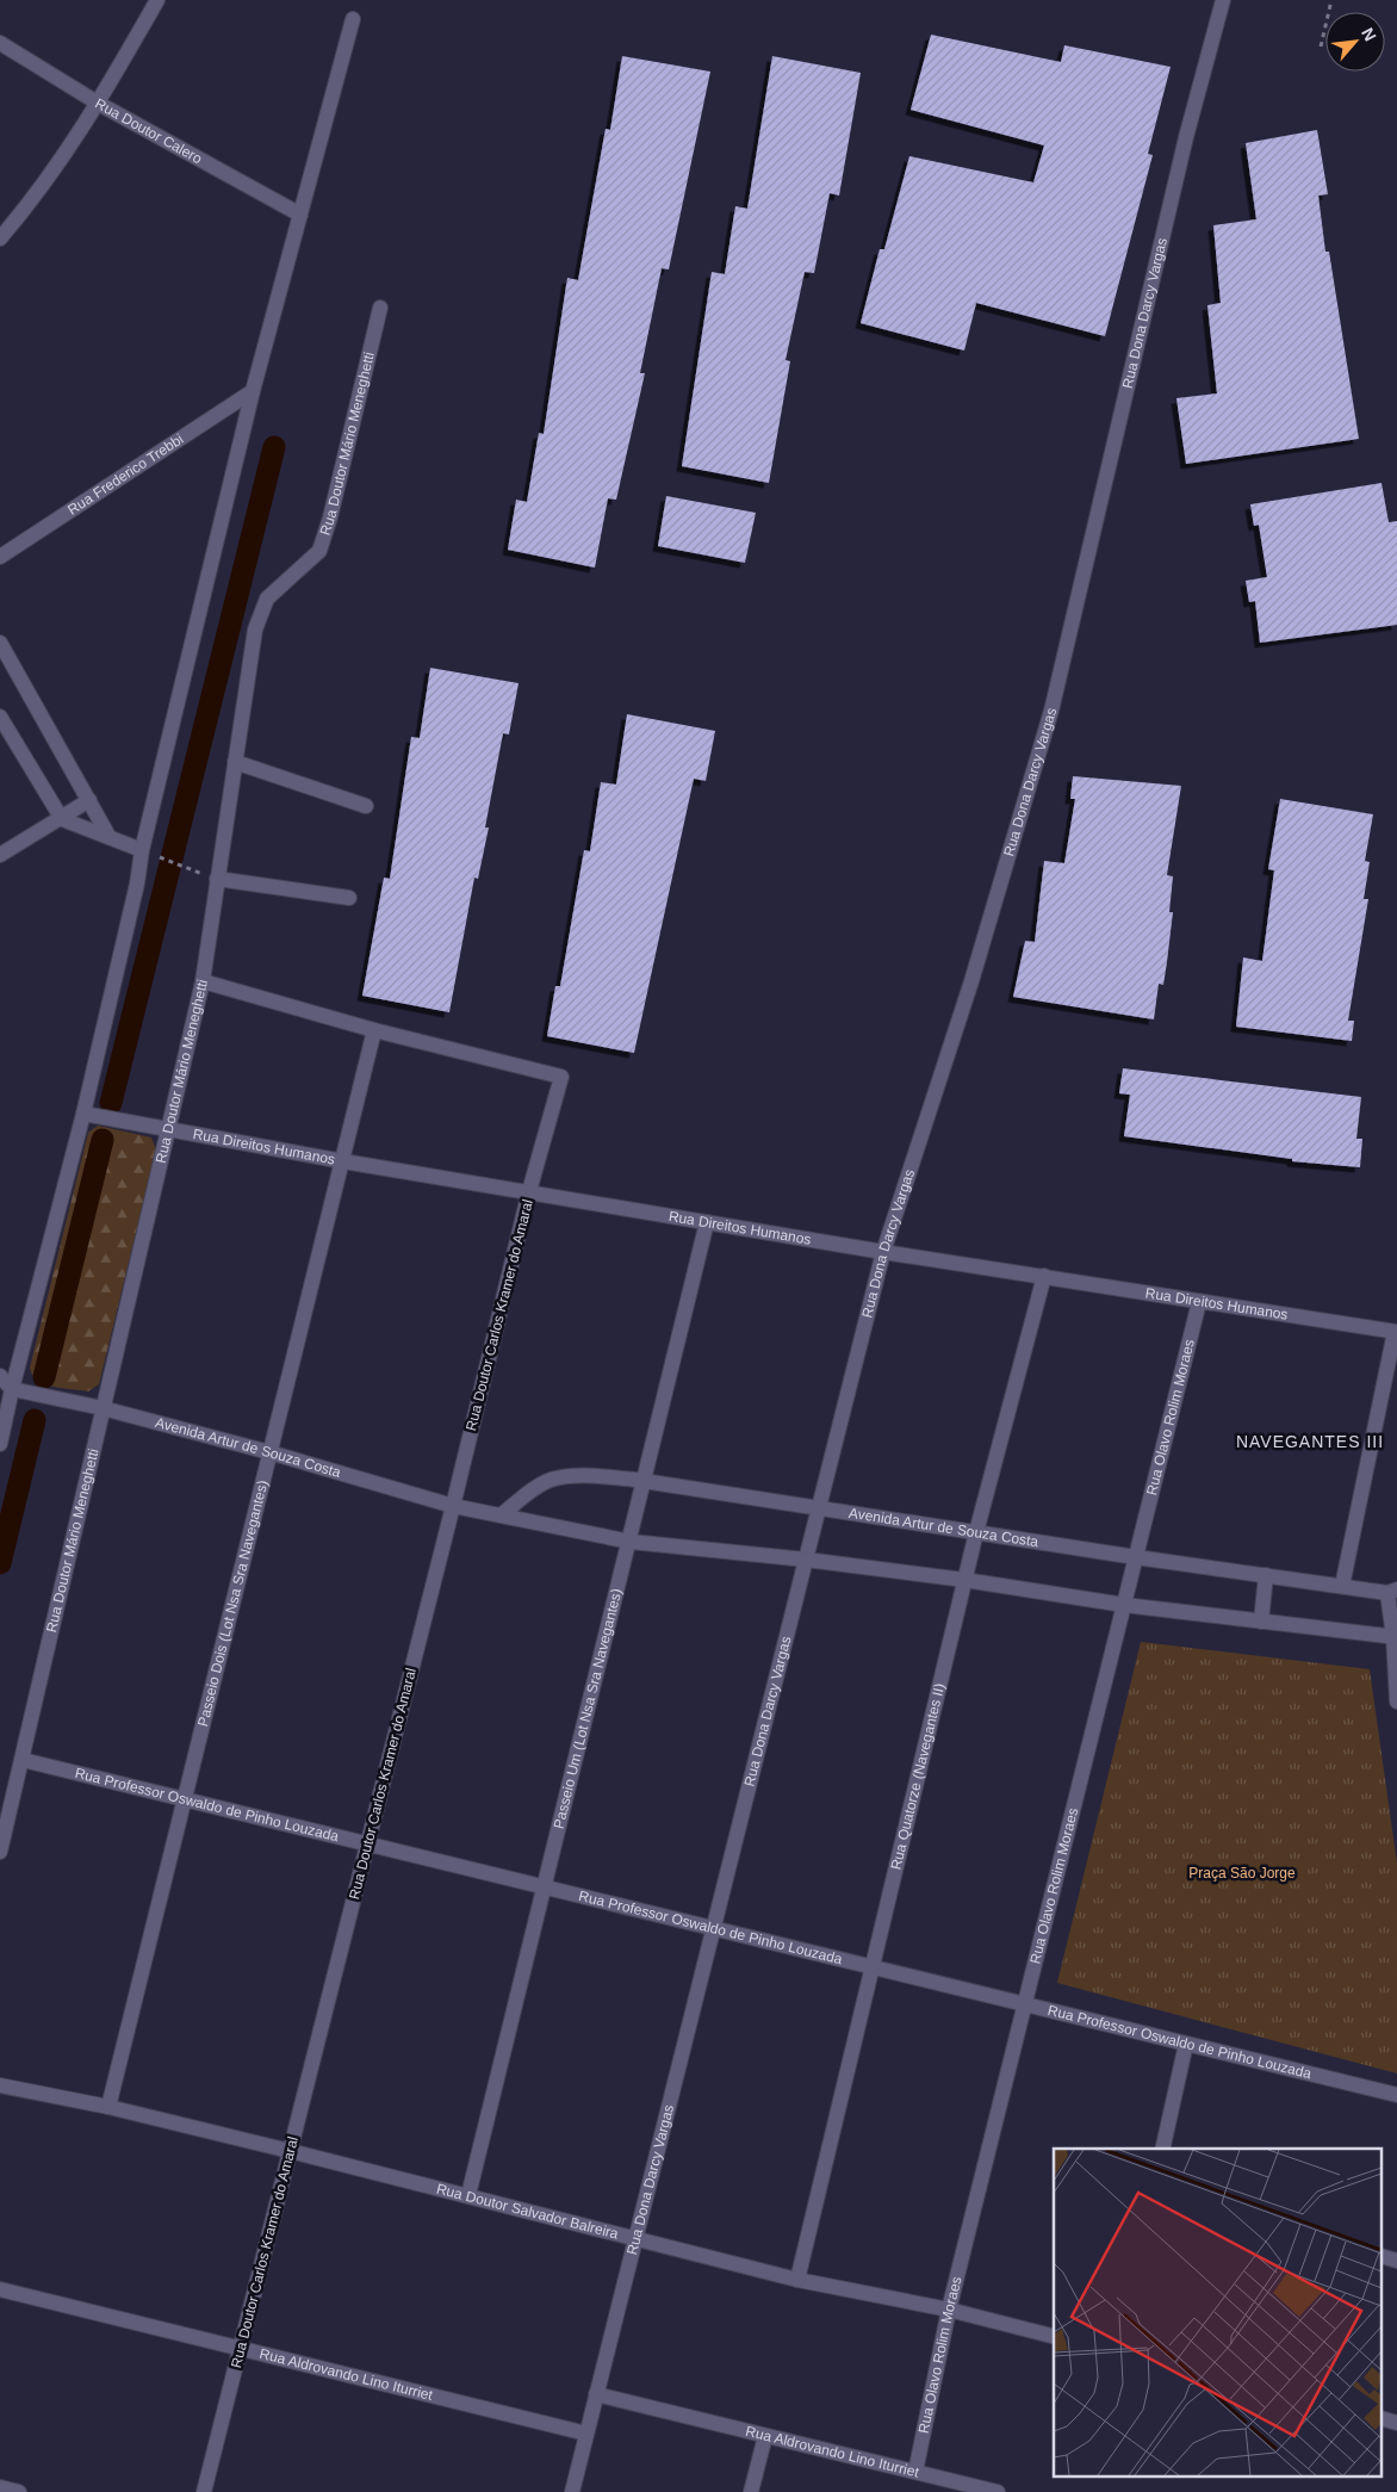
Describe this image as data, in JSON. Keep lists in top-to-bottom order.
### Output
{
  "streets": {
    "street": [
      "Rua Doutor Calero",
      "Rua Dona Darcy Vargas",
      "Rua Doutor Mário Meneghetti",
      "Rua Frederico Trebbi",
      "Rua Direitos Humanos",
      "Rua Doutor Carlos Kramer do Amaral",
      "Rua Olavo Rolim Moraes",
      "Avenida Artur de Souza Costa",
      "Passeio Dois (Lot Nsa Sra Navegantes)",
      "Passeio Um (Lot Nsa Sra Navegantes)",
      "Rua Quatorze (Navegantes II)",
      "Rua Professor Oswaldo de Pinho Louzada",
      "Rua Doutor Salvador Balreira",
      "Rua Aldrovando Lino Iturriet"
    ]
  },
  "crossings": [
    ["Rua Dona Darcy Vargas", "Rua Direitos Humanos"],
    ["Rua Dona Darcy Vargas", "Avenida Artur de Souza Costa"],
    ["Rua Dona Darcy Vargas", "Rua Professor Oswaldo de Pinho Louzada"],
    ["Rua Dona Darcy Vargas", "Rua Doutor Salvador Balreira"],
    ["Rua Dona Darcy Vargas", "Rua Aldrovando Lino Iturriet"],
    ["Rua Doutor Mário Meneghetti", "Rua Direitos Humanos"],
    ["Rua Doutor Mário Meneghetti", "Avenida Artur de Souza Costa"],
    ["Rua Doutor Mário Meneghetti", "Rua Professor Oswaldo de Pinho Louzada"],
    ["Rua Direitos Humanos", "Rua Doutor Carlos Kramer do Amaral"],
    ["Rua Direitos Humanos", "Rua Olavo Rolim Moraes"],
    ["Rua Direitos Humanos", "Passeio Dois (Lot Nsa Sra Navegantes)"],
    ["Rua Direitos Humanos", "Passeio Um (Lot Nsa Sra Navegantes)"],
    ["Rua Direitos Humanos", "Rua Quatorze (Navegantes II)"],
    ["Rua Doutor Carlos Kramer do Amaral", "Avenida Artur de Souza Costa"],
    ["Rua Doutor Carlos Kramer do Amaral", "Passeio Dois (Lot Nsa Sra Navegantes)"],
    ["Rua Doutor Carlos Kramer do Amaral", "Rua Professor Oswaldo de Pinho Louzada"],
    ["Rua Doutor Carlos Kramer do Amaral", "Rua Doutor Salvador Balreira"],
    ["Rua Doutor Carlos Kramer do Amaral", "Rua Aldrovando Lino Iturriet"],
    ["Rua Olavo Rolim Moraes", "Avenida Artur de Souza Costa"],
    ["Rua Olavo Rolim Moraes", "Rua Professor Oswaldo de Pinho Louzada"],
    ["Rua Olavo Rolim Moraes", "Rua Doutor Salvador Balreira"],
    ["Rua Olavo Rolim Moraes", "Rua Aldrovando Lino Iturriet"],
    ["Avenida Artur de Souza Costa", "Passeio Dois (Lot Nsa Sra Navegantes)"],
    ["Avenida Artur de Souza Costa", "Passeio Um (Lot Nsa Sra Navegantes)"],
    ["Avenida Artur de Souza Costa", "Rua Quatorze (Navegantes II)"],
    ["Passeio Dois (Lot Nsa Sra Navegantes)", "Rua Professor Oswaldo de Pinho Louzada"],
    ["Passeio Dois (Lot Nsa Sra Navegantes)", "Rua Doutor Salvador Balreira"],
    ["Passeio Um (Lot Nsa Sra Navegantes)", "Rua Professor Oswaldo de Pinho Louzada"],
    ["Passeio Um (Lot Nsa Sra Navegantes)", "Rua Doutor Salvador Balreira"],
    ["Rua Quatorze (Navegantes II)", "Rua Professor Oswaldo de Pinho Louzada"],
    ["Rua Quatorze (Navegantes II)", "Rua Doutor Salvador Balreira"]
  ],
  "districts": ["NAVEGANTES III"],
  "parks": ["Praça São Jorge"],
  "north": "top right"
}
